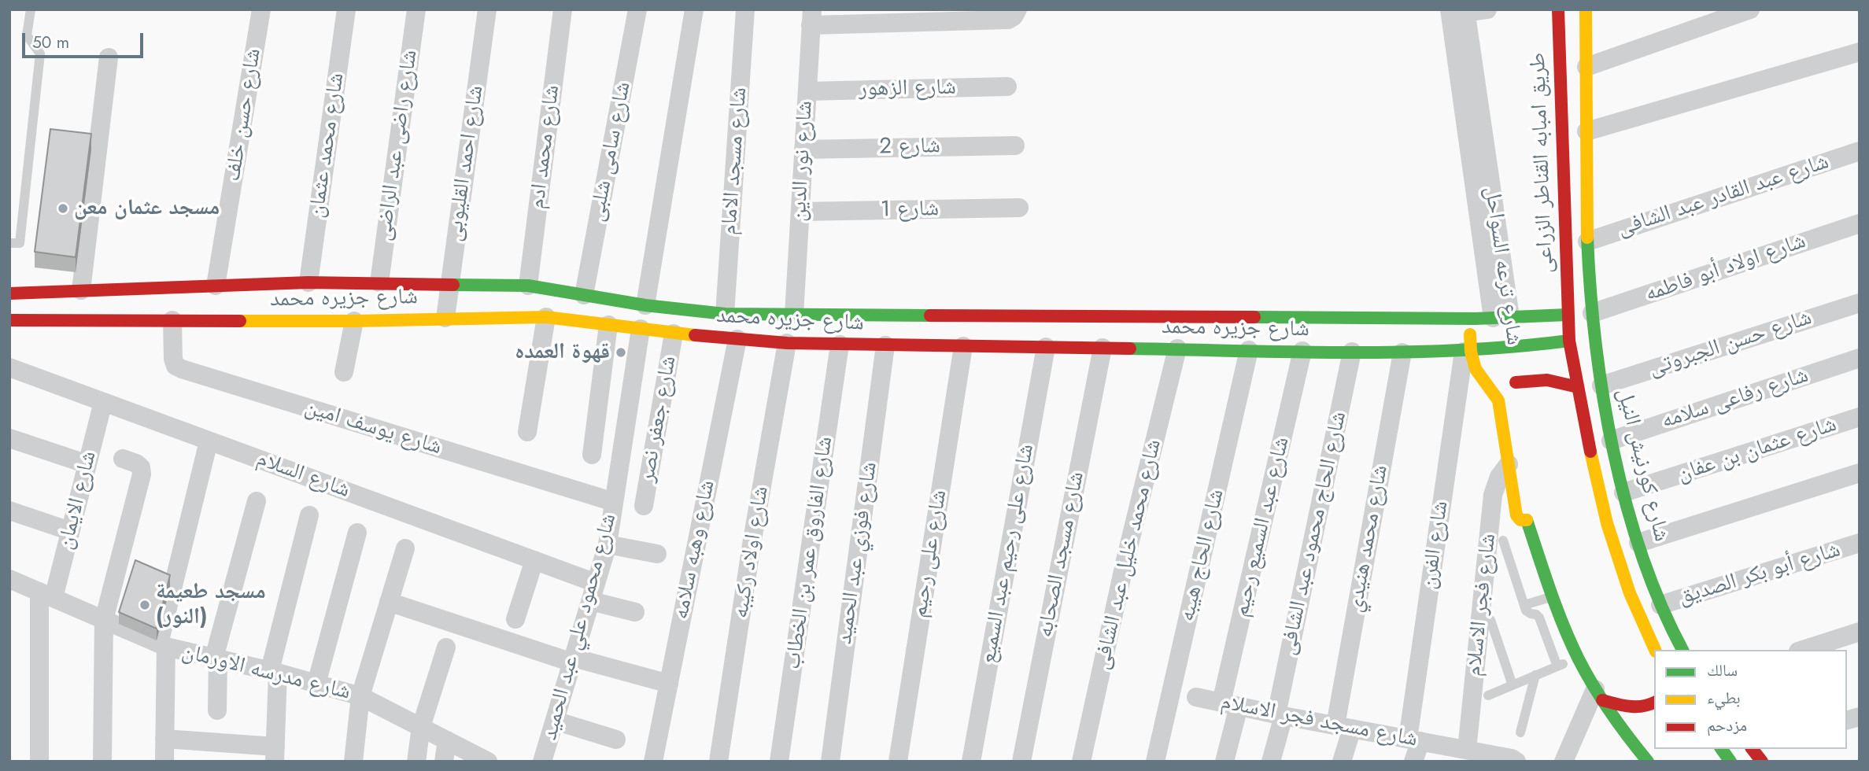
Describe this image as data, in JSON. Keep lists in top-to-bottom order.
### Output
{
  "streets": {
    "main road": [
      "طريق امبابه القناطر الزراعى",
      "شارع ترعه السواحل",
      "شارع جزيره محمد",
      "شارع كورنيش النيل"
    ],
    "street": [
      "شارع الزهور",
      "شارع حسن خلف",
      "شارع محمد عثمان",
      "شارع راضى عبد الراضى",
      "شارع محمد ادم",
      "شارع 2",
      "شارع سامى شلبى",
      "شارع مسجد الامام",
      "شارع نور الدين",
      "شارع احمد القليوبى",
      "شارع عبد القادر عبد الشافى",
      "شارع 1",
      "شارع اولاد أبو فاطمه",
      "شارع حسن الجبروتى",
      "شارع رفاعى سلامه",
      "شارع جعفر نصر",
      "شارع يوسف امين",
      "شارع عثمان بن عفان",
      "شارع السلام",
      "شارع الايمان",
      "شارع عبد السميع رحيم",
      "شارع الحاج محمود عبد الشافى",
      "شارع محمد هنيدي",
      "شارع الفرن",
      "شارع وهبه سلامه",
      "شارع اولاد ركيبه",
      "شارع الفاروق عمر بن الخطاب",
      "شارع فوزي عبد الحميد",
      "شارع على رحيم",
      "شارع على رحيم عبد السميع",
      "شارع مسجد الصحابه",
      "شارع محمد خليل عبد الشافى",
      "شارع الحاج هيبه",
      "شارع أبو بكر الصديق",
      "شارع فجر الاسلام",
      "شارع محمود علي عبد الحميد",
      "شارع مدرسه الاورمان",
      "شارع مسجد فجر الاسلام"
    ]
  },
  "crossings": [
    ["شارع الزهور", "شارع نور الدين"],
    ["شارع حسن خلف", "شارع جزيره محمد"],
    ["شارع محمد عثمان", "شارع جزيره محمد"],
    ["شارع راضى عبد الراضى", "شارع جزيره محمد"],
    ["شارع محمد ادم", "شارع جزيره محمد"],
    ["شارع 2", "شارع نور الدين"],
    ["شارع سامى شلبى", "شارع جزيره محمد"],
    ["شارع مسجد الامام", "شارع جزيره محمد"],
    ["شارع نور الدين", "شارع 1"],
    ["شارع نور الدين", "شارع جزيره محمد"],
    ["طريق امبابه القناطر الزراعى", "شارع عبد القادر عبد الشافى"],
    ["طريق امبابه القناطر الزراعى", "شارع اولاد أبو فاطمه"],
    ["طريق امبابه القناطر الزراعى", "شارع جزيره محمد"],
    ["طريق امبابه القناطر الزراعى", "شارع كورنيش النيل"],
    ["شارع احمد القليوبى", "شارع جزيره محمد"],
    ["شارع ترعه السواحل", "شارع جزيره محمد"],
    ["شارع ترعه السواحل", "شارع الفرن"],
    ["شارع ترعه السواحل", "شارع فجر الاسلام"],
    ["شارع اولاد أبو فاطمه", "شارع كورنيش النيل"],
    ["شارع جزيره محمد", "شارع جعفر نصر"],
    ["شارع جزيره محمد", "شارع يوسف امين"],
    ["شارع جزيره محمد", "شارع كورنيش النيل"],
    ["شارع جزيره محمد", "شارع عبد السميع رحيم"],
    ["شارع جزيره محمد", "شارع الحاج محمود عبد الشافى"],
    ["شارع جزيره محمد", "شارع محمد هنيدي"],
    ["شارع جزيره محمد", "شارع الفرن"],
    ["شارع جزيره محمد", "شارع وهبه سلامه"],
    ["شارع جزيره محمد", "شارع اولاد ركيبه"],
    ["شارع جزيره محمد", "شارع الفاروق عمر بن الخطاب"],
    ["شارع جزيره محمد", "شارع فوزي عبد الحميد"],
    ["شارع جزيره محمد", "شارع على رحيم"],
    ["شارع جزيره محمد", "شارع على رحيم عبد السميع"],
    ["شارع جزيره محمد", "شارع مسجد الصحابه"],
    ["شارع جزيره محمد", "شارع محمد خليل عبد الشافى"],
    ["شارع جزيره محمد", "شارع الحاج هيبه"],
    ["شارع جزيره محمد", "شارع محمود علي عبد الحميد"],
    ["شارع حسن الجبروتى", "شارع كورنيش النيل"],
    ["شارع رفاعى سلامه", "شارع كورنيش النيل"],
    ["شارع يوسف امين", "شارع محمود علي عبد الحميد"],
    ["شارع عثمان بن عفان", "شارع كورنيش النيل"],
    ["شارع كورنيش النيل", "شارع أبو بكر الصديق"],
    ["شارع السلام", "شارع الايمان"],
    ["شارع السلام", "شارع محمود علي عبد الحميد"],
    ["شارع الايمان", "شارع مدرسه الاورمان"],
    ["شارع عبد السميع رحيم", "شارع مسجد فجر الاسلام"],
    ["شارع الحاج محمود عبد الشافى", "شارع مسجد فجر الاسلام"],
    ["شارع محمد هنيدي", "شارع مسجد فجر الاسلام"],
    ["شارع الفرن", "شارع مسجد فجر الاسلام"],
    ["شارع فجر الاسلام", "شارع مسجد فجر الاسلام"]
  ],
  "places": ["مسجد عثمان معن", "قهوة العمده", "مسجد طعيمة (النور)"],
  "legend": ["سالك", "بطيء", "مزدحم"],
  "scale_bar": "50 m"
}
